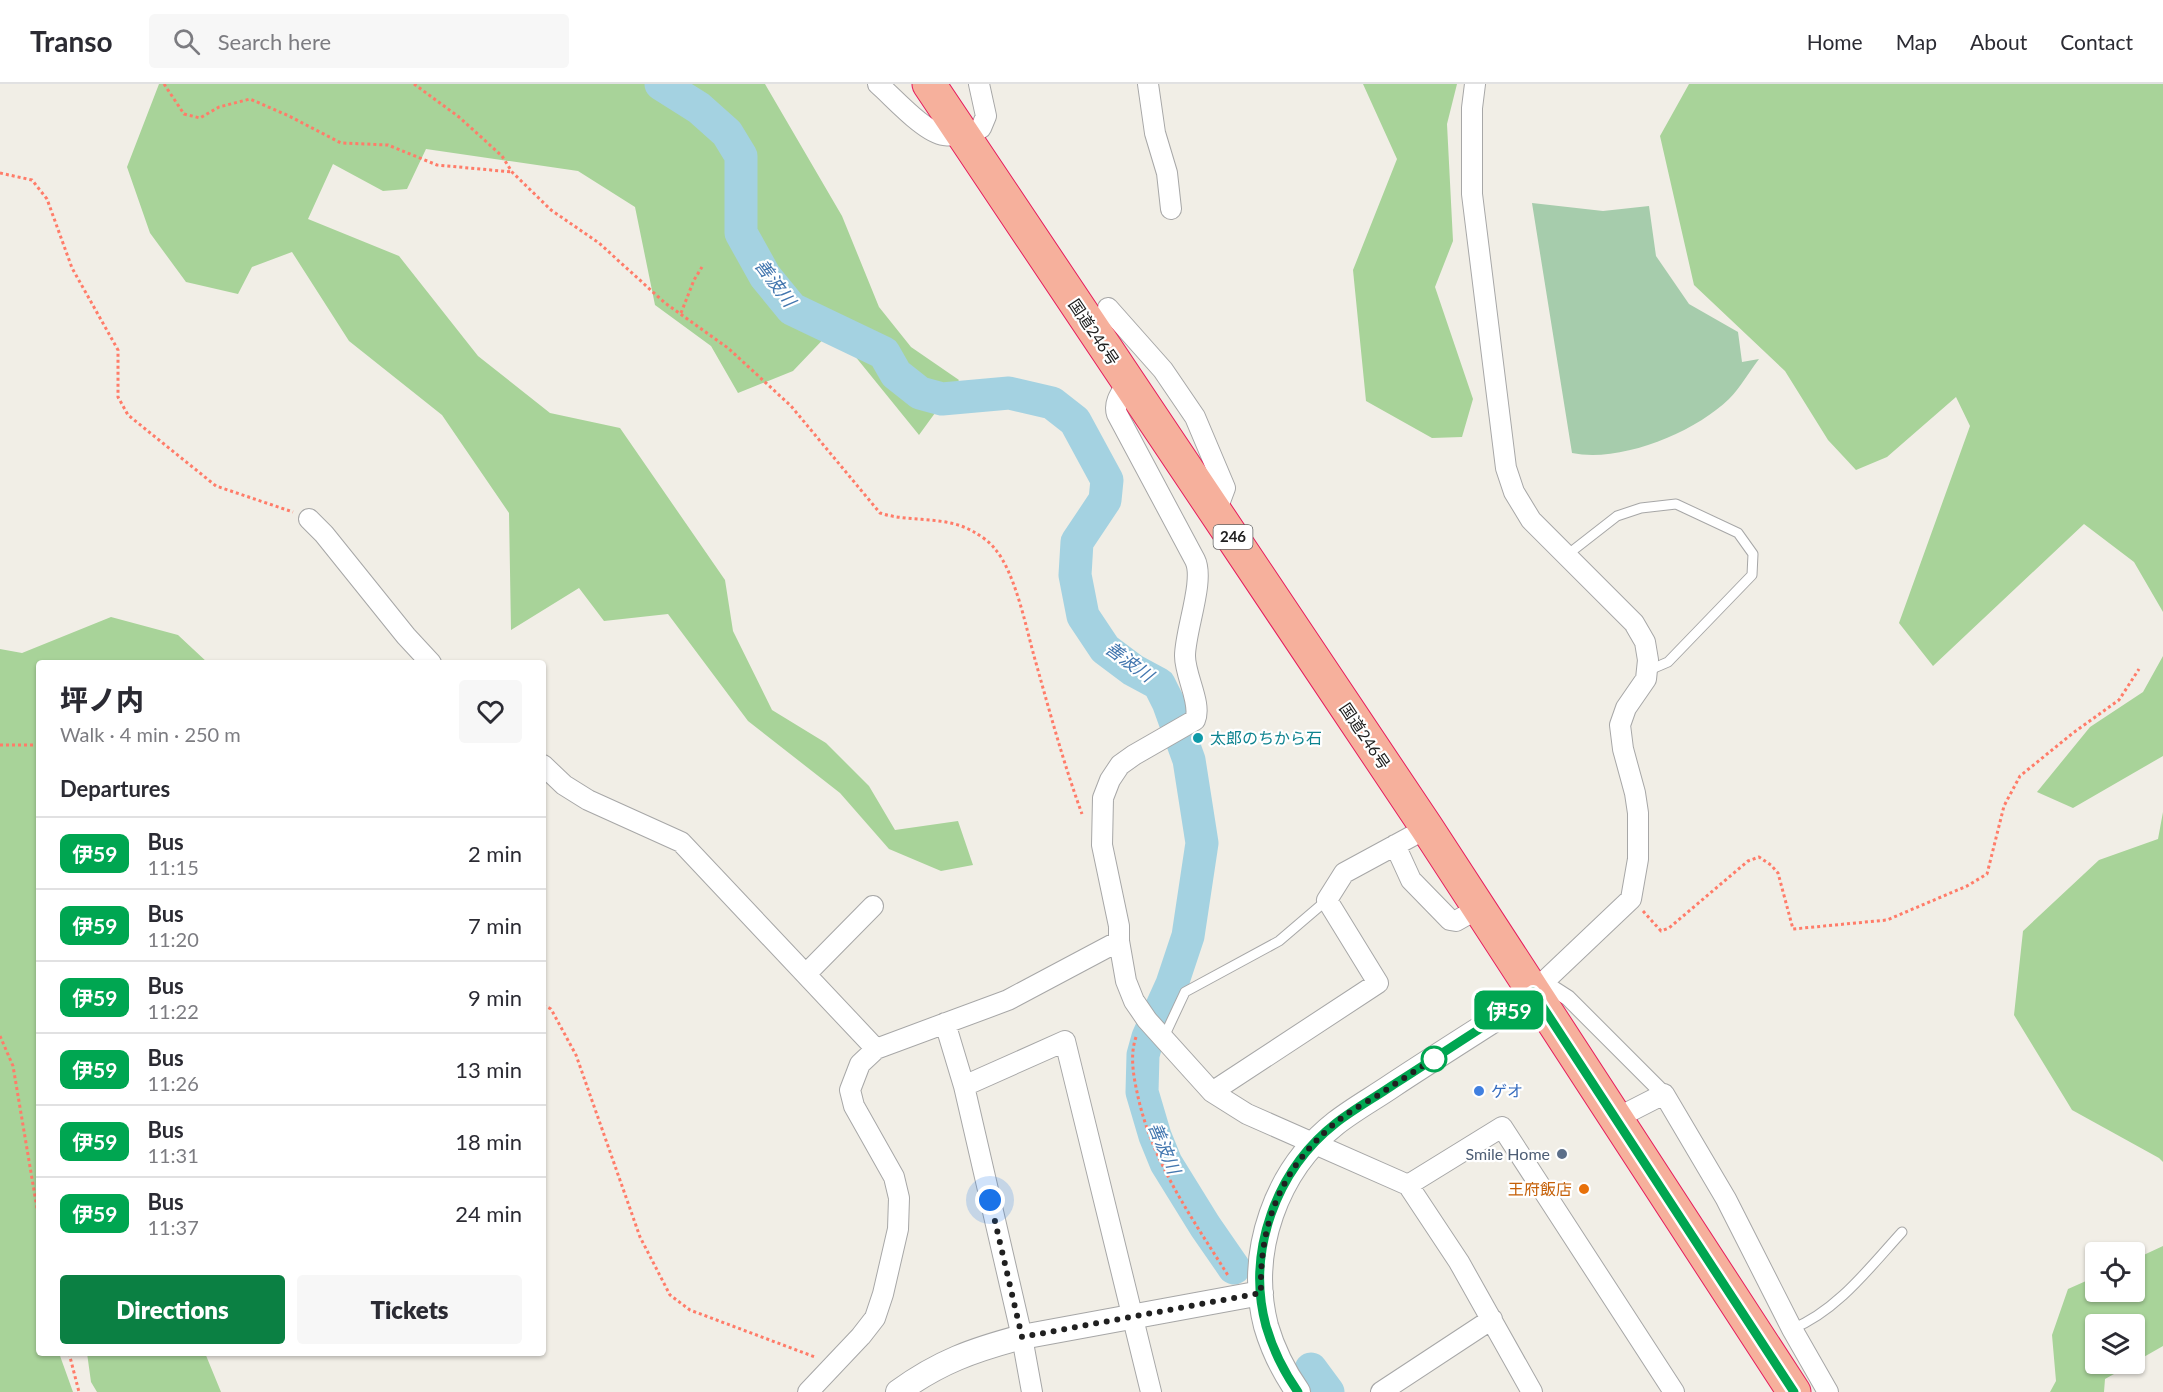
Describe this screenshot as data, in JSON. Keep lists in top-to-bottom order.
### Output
{
  "streets": {
    "highway": ["国道246号", "246"]
  },
  "water": ["善波川"],
  "places": [
    "太郎のちから石",
    "ゲオ",
    "Smile Home",
    "王府飯店"
  ],
  "lines": ["bus line 伊59"],
  "page": {
    "header": "Transo",
    "search": "Search here",
    "nav": [
      "Home",
      "Map",
      "About",
      "Contact"
    ],
    "on_map": "伊59",
    "heading": [
      ["坪ノ内", "Walk · 4 min · 250 m"],
      "Departures"
    ],
    "list": [
      {
        "mark": "伊59",
        "name": "Bus",
        "note": "11:15",
        "value": "2 min"
      },
      {
        "mark": "伊59",
        "name": "Bus",
        "note": "11:20",
        "value": "7 min"
      },
      {
        "mark": "伊59",
        "name": "Bus",
        "note": "11:22",
        "value": "9 min"
      },
      {
        "mark": "伊59",
        "name": "Bus",
        "note": "11:26",
        "value": "13 min"
      },
      {
        "mark": "伊59",
        "name": "Bus",
        "note": "11:31",
        "value": "18 min"
      },
      {
        "mark": "伊59",
        "name": "Bus",
        "note": "11:37",
        "value": "24 min"
      }
    ],
    "buttons": ["Directions", "Tickets"]
  }
}
